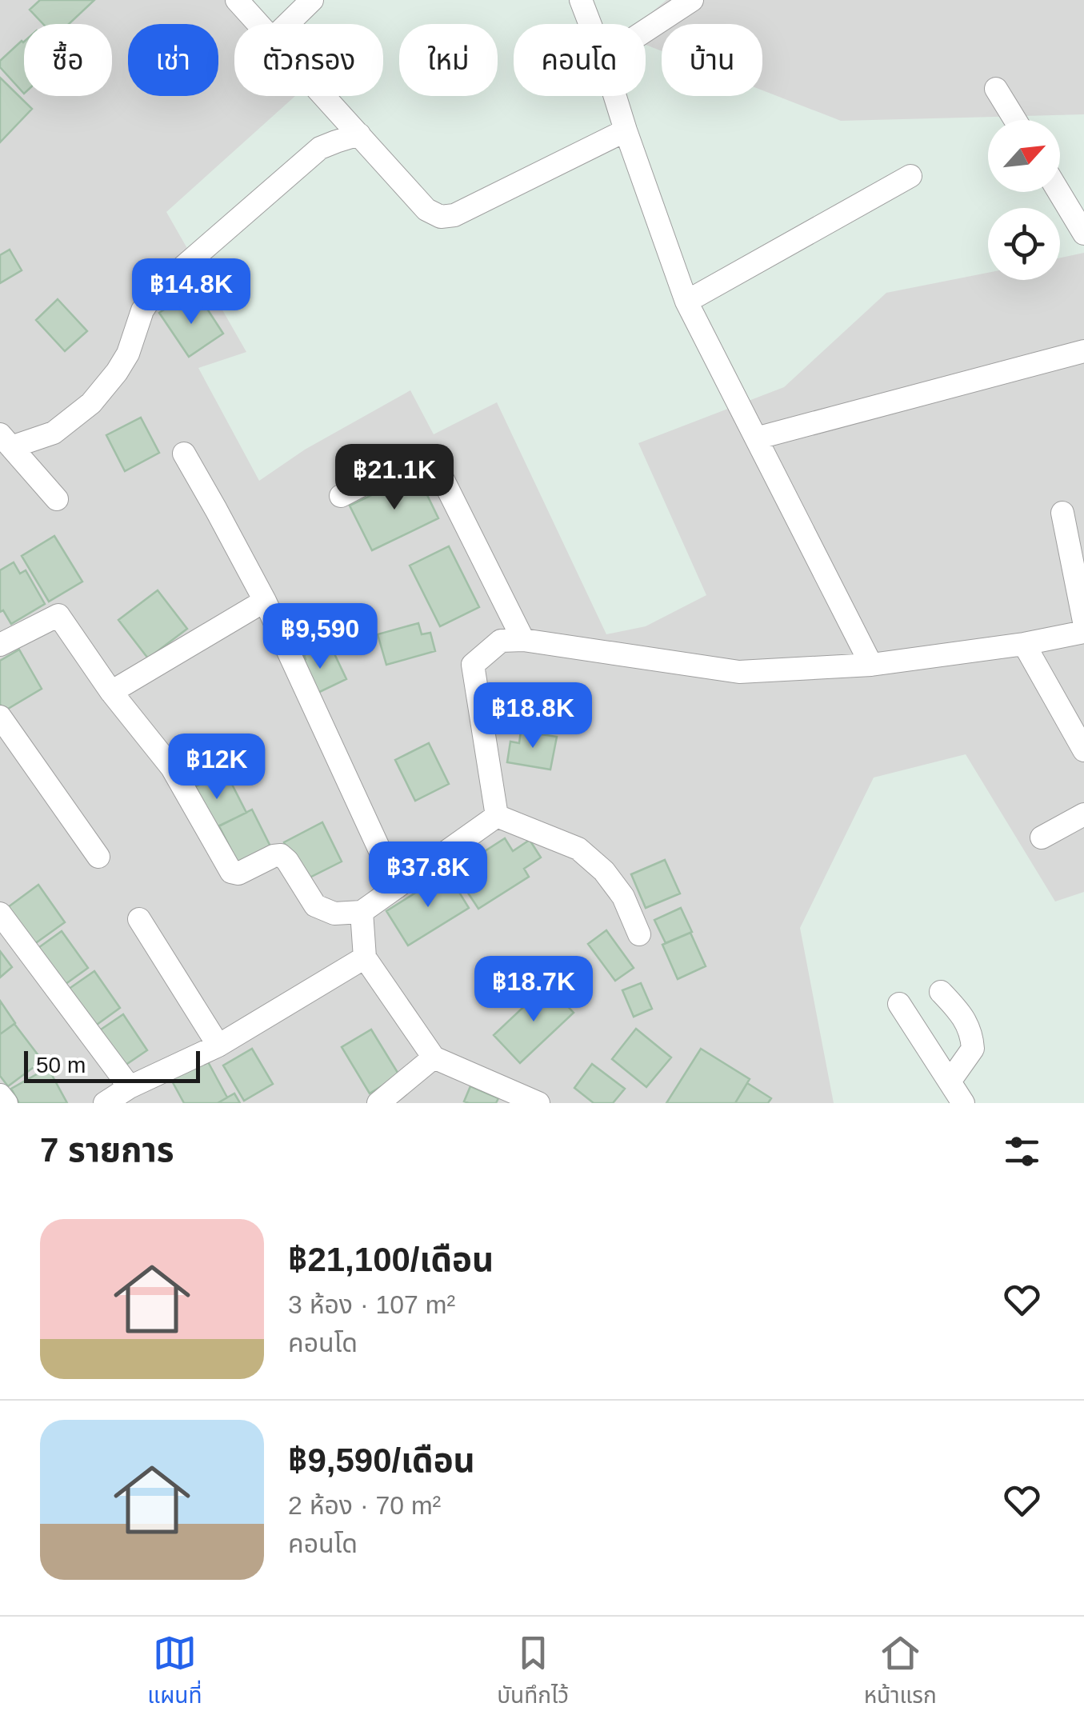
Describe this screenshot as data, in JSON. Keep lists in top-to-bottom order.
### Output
{
  "scale_bar": "50 m",
  "north": "top right",
  "page": {
    "chip": [
      "ซื้อ",
      "เช่า",
      "ตัวกรอง",
      "ใหม่",
      "คอนโด",
      "บ้าน"
    ],
    "price": [
      "฿14.8K",
      "฿21.1K",
      "฿9,590",
      "฿18.8K",
      "฿12K",
      "฿37.8K",
      "฿18.7K"
    ],
    "scale": "50 m",
    "heading": "7 รายการ",
    "list": [
      {
        "name": "฿21,100/เดือน",
        "note": "3 ห้อง · 107 m² · คอนโด"
      },
      {
        "name": "฿9,590/เดือน",
        "note": "2 ห้อง · 70 m² · คอนโด"
      }
    ],
    "tabs": ["แผนที่", "บันทึกไว้", "หน้าแรก"]
  }
}
